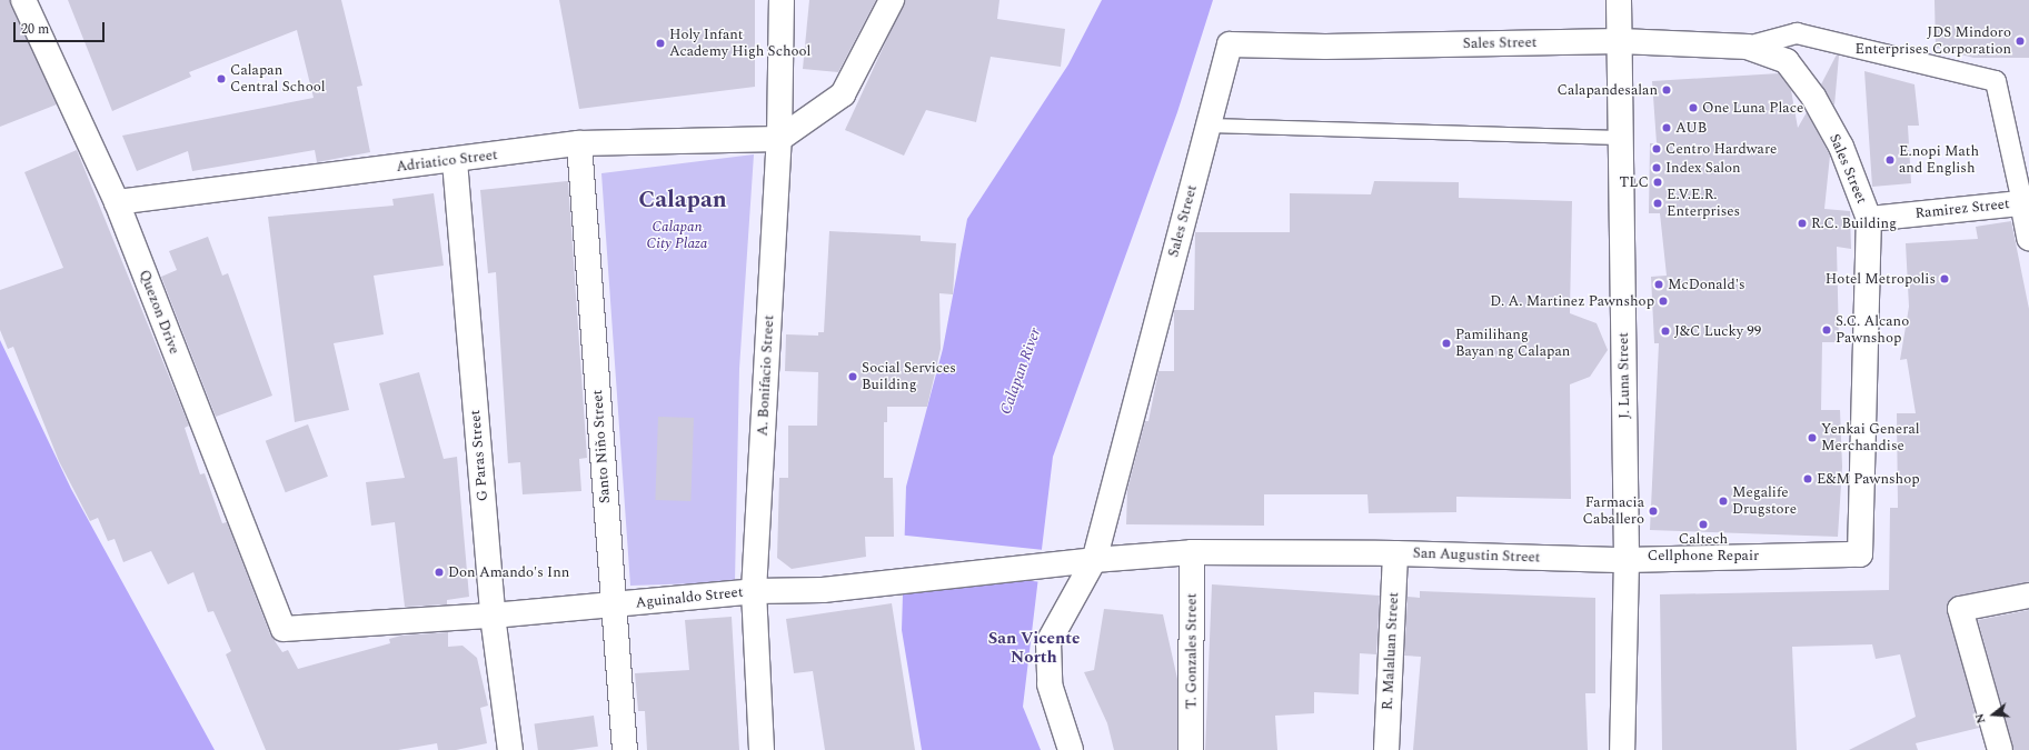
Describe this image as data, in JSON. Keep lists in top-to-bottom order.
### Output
{
  "streets": {
    "street": [
      "Sales Street",
      "Adriatico Street",
      "Ramirez Street",
      "Quezon Drive",
      "A. Bonifacio Street",
      "J. Luna Street",
      "Santo Niño Street",
      "G Paras Street",
      "San Augustin Street",
      "Aguinaldo Street",
      "T. Gonzales Street",
      "R. Malaluan Street"
    ]
  },
  "crossings": [
    ["Sales Street", "Ramirez Street"],
    ["Sales Street", "J. Luna Street"],
    ["Sales Street", "San Augustin Street"],
    ["Sales Street", "Aguinaldo Street"],
    ["Adriatico Street", "Quezon Drive"],
    ["Adriatico Street", "A. Bonifacio Street"],
    ["Adriatico Street", "Santo Niño Street"],
    ["Adriatico Street", "G Paras Street"],
    ["Quezon Drive", "Aguinaldo Street"],
    ["A. Bonifacio Street", "Aguinaldo Street"],
    ["J. Luna Street", "San Augustin Street"],
    ["Santo Niño Street", "Aguinaldo Street"],
    ["G Paras Street", "Aguinaldo Street"],
    ["San Augustin Street", "Aguinaldo Street"],
    ["San Augustin Street", "T. Gonzales Street"],
    ["San Augustin Street", "R. Malaluan Street"]
  ],
  "districts": ["Calapan", "San Vicente North"],
  "water": ["Calapan River"],
  "parks": ["Calapan City Plaza"],
  "places": [
    "JDS Mindoro Enterprises Corporation",
    "Holy Infant Academy High School",
    "Calapan Central School",
    "Calapandesalan",
    "One Luna Place",
    "AUB",
    "Centro Hardware",
    "E.nopi Math and English",
    "Index Salon",
    "TLC",
    "E.V.E.R. Enterprises",
    "R.C. Building",
    "Hotel Metropolis",
    "McDonald's",
    "D. A. Martinez Pawnshop",
    "S.C. Alcano Pawnshop",
    "J&C Lucky 99",
    "Pamilihang Bayan ng Calapan",
    "Social Services Building",
    "Yenkai General Merchandise",
    "E&M Pawnshop",
    "Megalife Drugstore",
    "Farmacia Caballero",
    "Caltech Cellphone Repair",
    "Don Amando's Inn"
  ],
  "scale_bar": "20 m",
  "north": "left"
}
